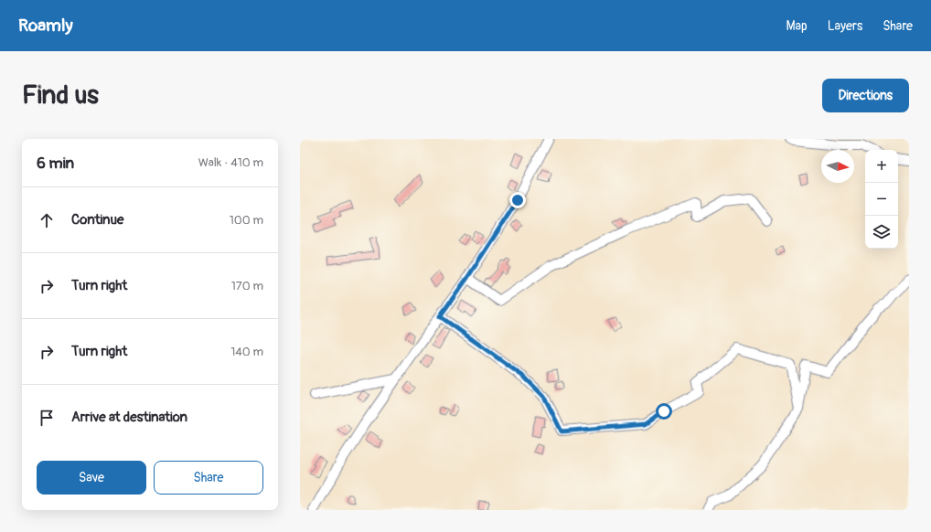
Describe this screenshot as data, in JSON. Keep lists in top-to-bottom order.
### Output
{
  "north": "right",
  "page": {
    "header": "Roamly",
    "nav": ["Map", "Layers", "Share"],
    "buttons": [
      "Directions",
      ["Save", "Share"]
    ],
    "title": "Find us",
    "heading": ["6 min", "Walk · 410 m"],
    "map_buttons": ["+", "−"],
    "list": [
      ["Continue", "100 m"],
      ["Turn right", "170 m"],
      ["Turn right", "140 m"],
      "Arrive at destination"
    ]
  }
}
